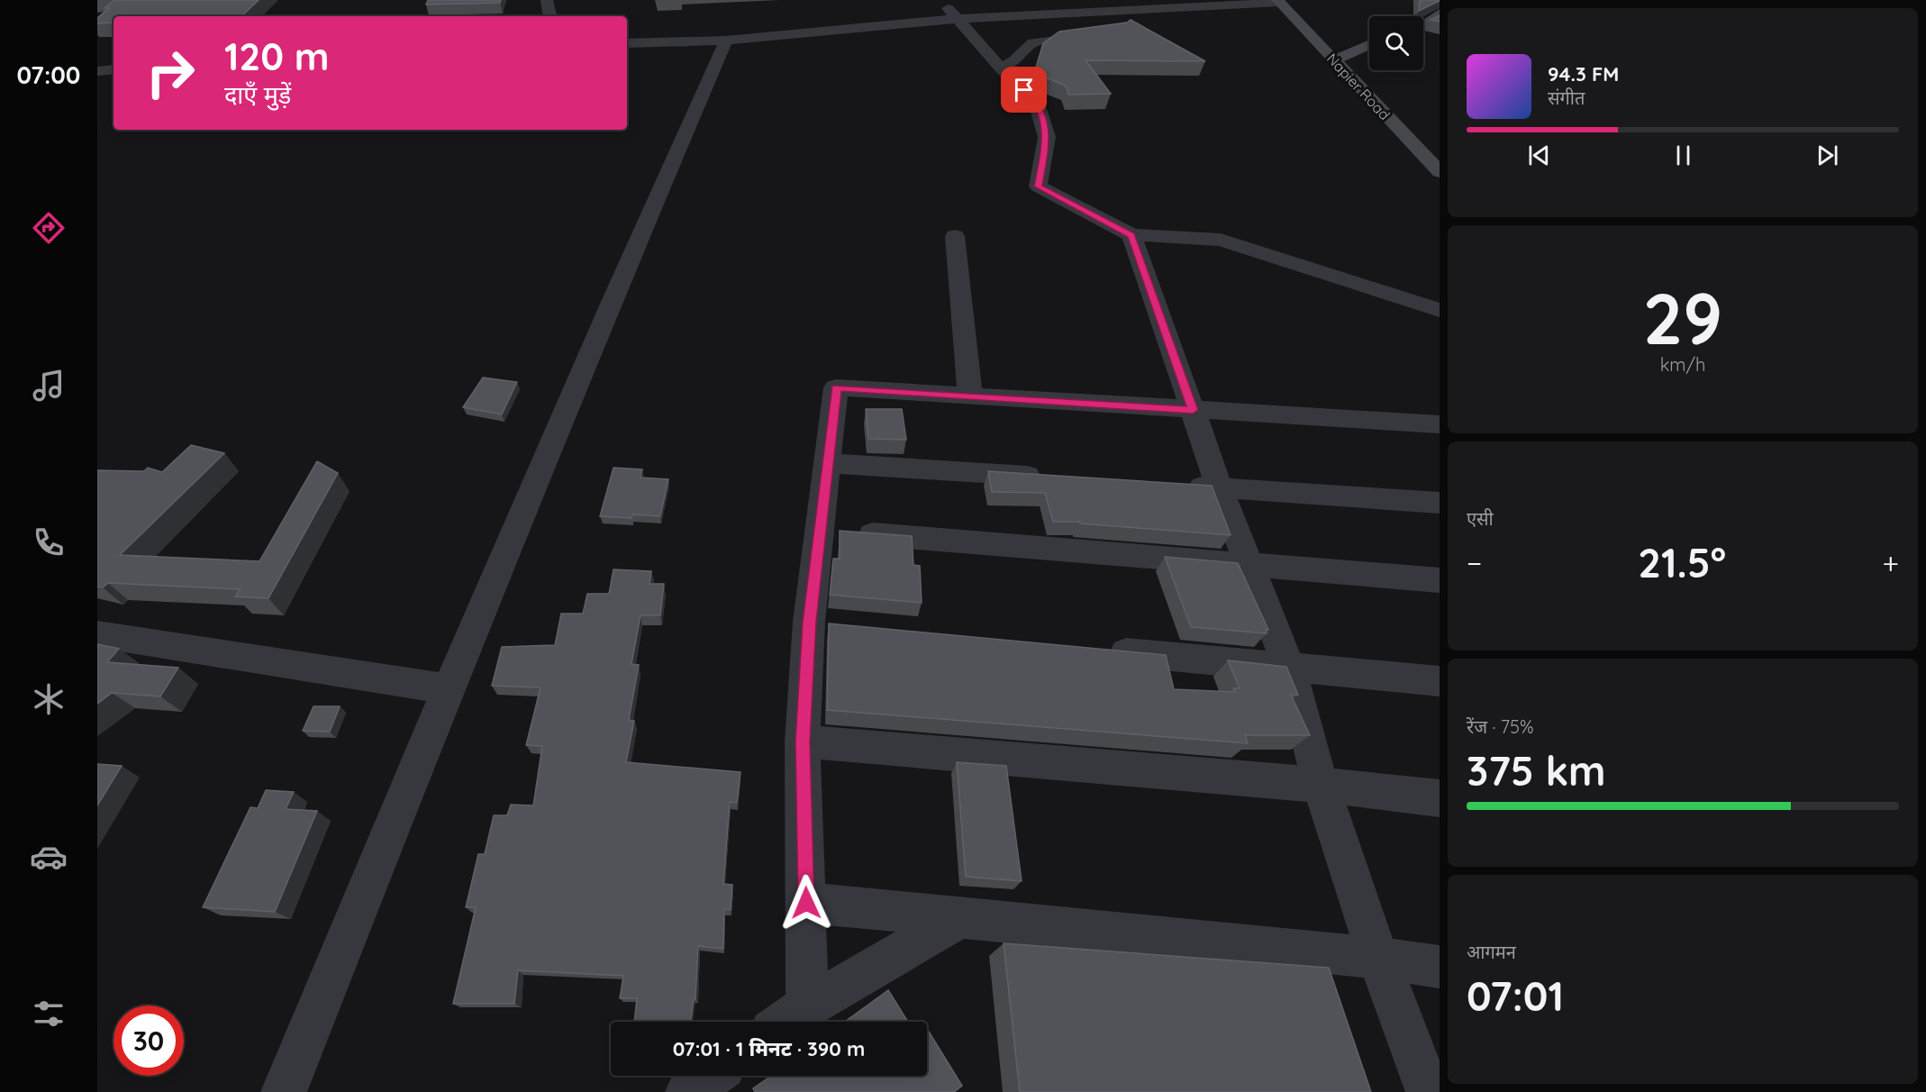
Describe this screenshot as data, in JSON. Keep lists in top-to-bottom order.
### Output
{
  "streets": {
    "street": ["Napier Road"]
  },
  "page": {
    "tabs": "07:00",
    "turn": ["120 m", "दाएँ मुड़ें"],
    "song": ["94.3 FM", "संगीत"],
    "tile": [
      ["29", "km/h"],
      "एसी",
      ["रेंज · 75%", "375 km"],
      ["आगमन", "07:01"]
    ],
    "heat": ["−", "21.5°", "+"],
    "limit": "30",
    "trip": "07:01 · 1 मिनट · 390 m"
  }
}
